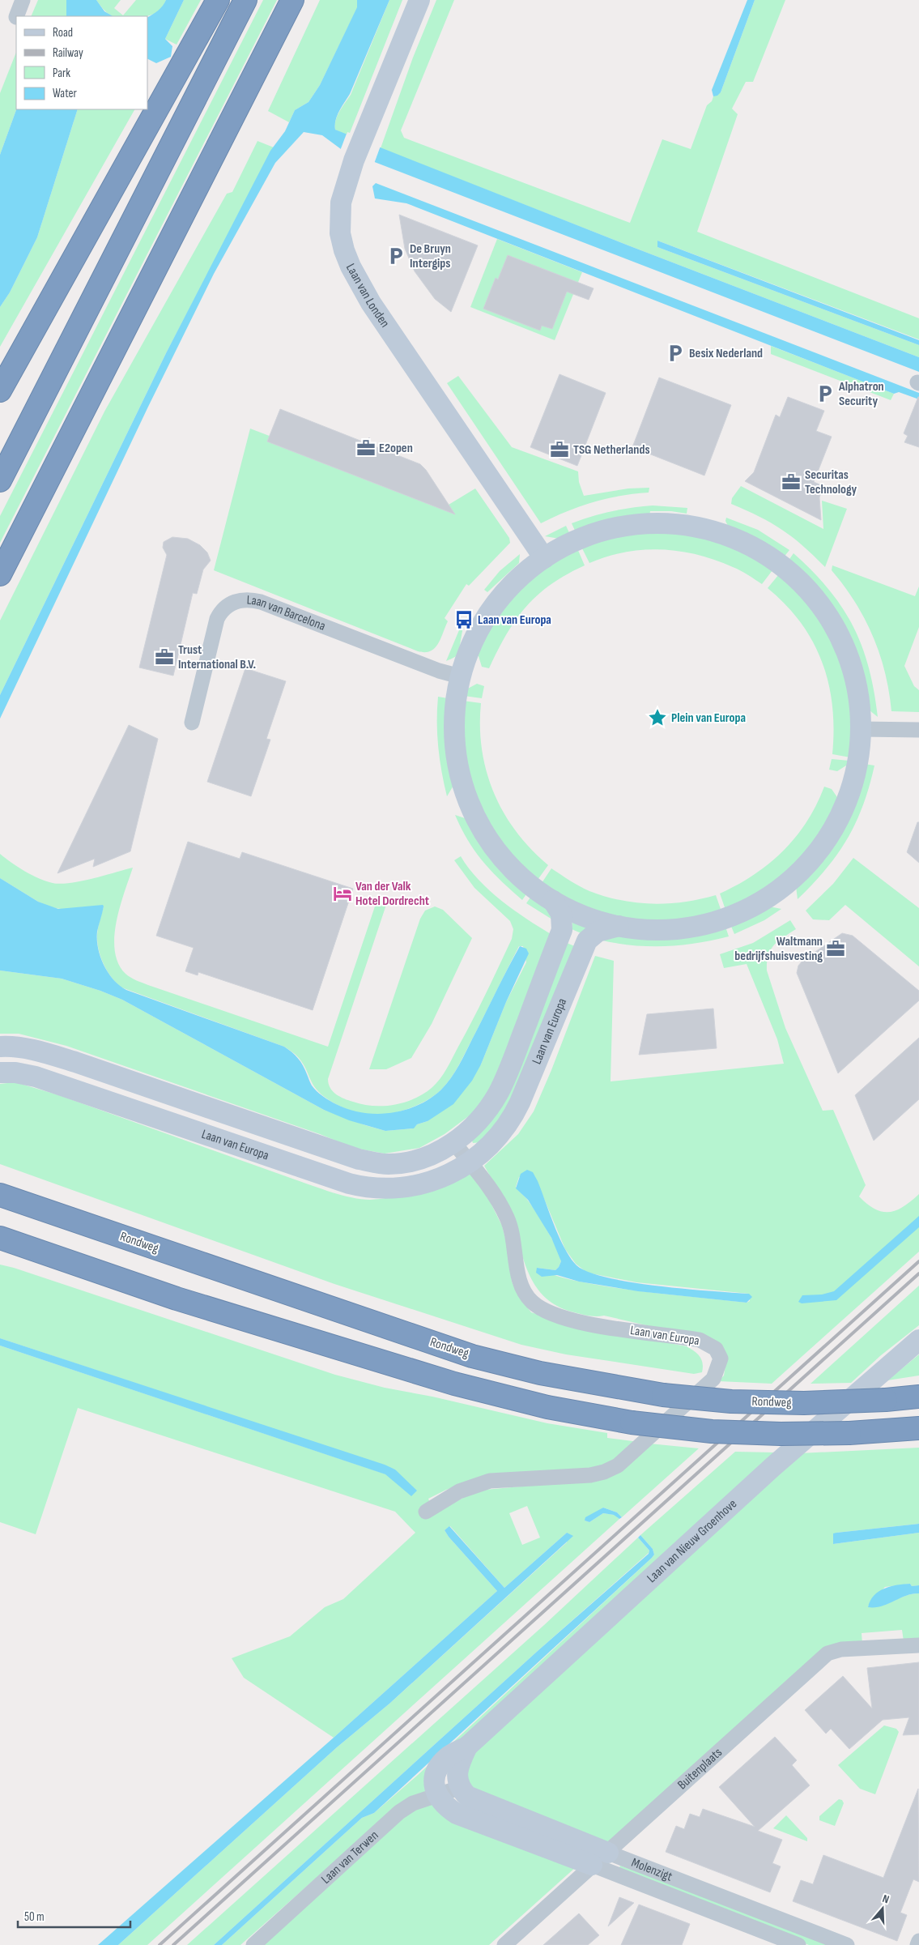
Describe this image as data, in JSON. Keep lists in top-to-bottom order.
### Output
{
  "streets": {
    "highway": ["Rondweg"],
    "street": [
      "Laan van Londen",
      "Laan van Barcelona",
      "Laan van Europa",
      "Laan van Nieuw Groenhove",
      "Buitenplaats",
      "Laan van Terwen",
      "Molenzigt"
    ]
  },
  "crossings": [
    ["Laan van Londen", "Laan van Europa"],
    ["Laan van Barcelona", "Laan van Europa"],
    ["Laan van Nieuw Groenhove", "Laan van Terwen"],
    ["Laan van Nieuw Groenhove", "Molenzigt"],
    ["Buitenplaats", "Molenzigt"],
    ["Laan van Terwen", "Molenzigt"]
  ],
  "places": {
    "parking": ["De Bruyn Intergips", "Besix Nederland", "Alphatron Security"],
    "office": [
      "E2open",
      "TSG Netherlands",
      "Securitas Technology",
      "Trust International B.V.",
      "Waltmann bedrijfshuisvesting"
    ],
    "bus stop": ["Laan van Europa"],
    "place": ["Plein van Europa"],
    "hotel": ["Van der Valk Hotel Dordrecht"]
  },
  "legend": [
    "Road",
    "Railway",
    "Park",
    "Water"
  ],
  "scale_bar": "50 m",
  "north": "top"
}
